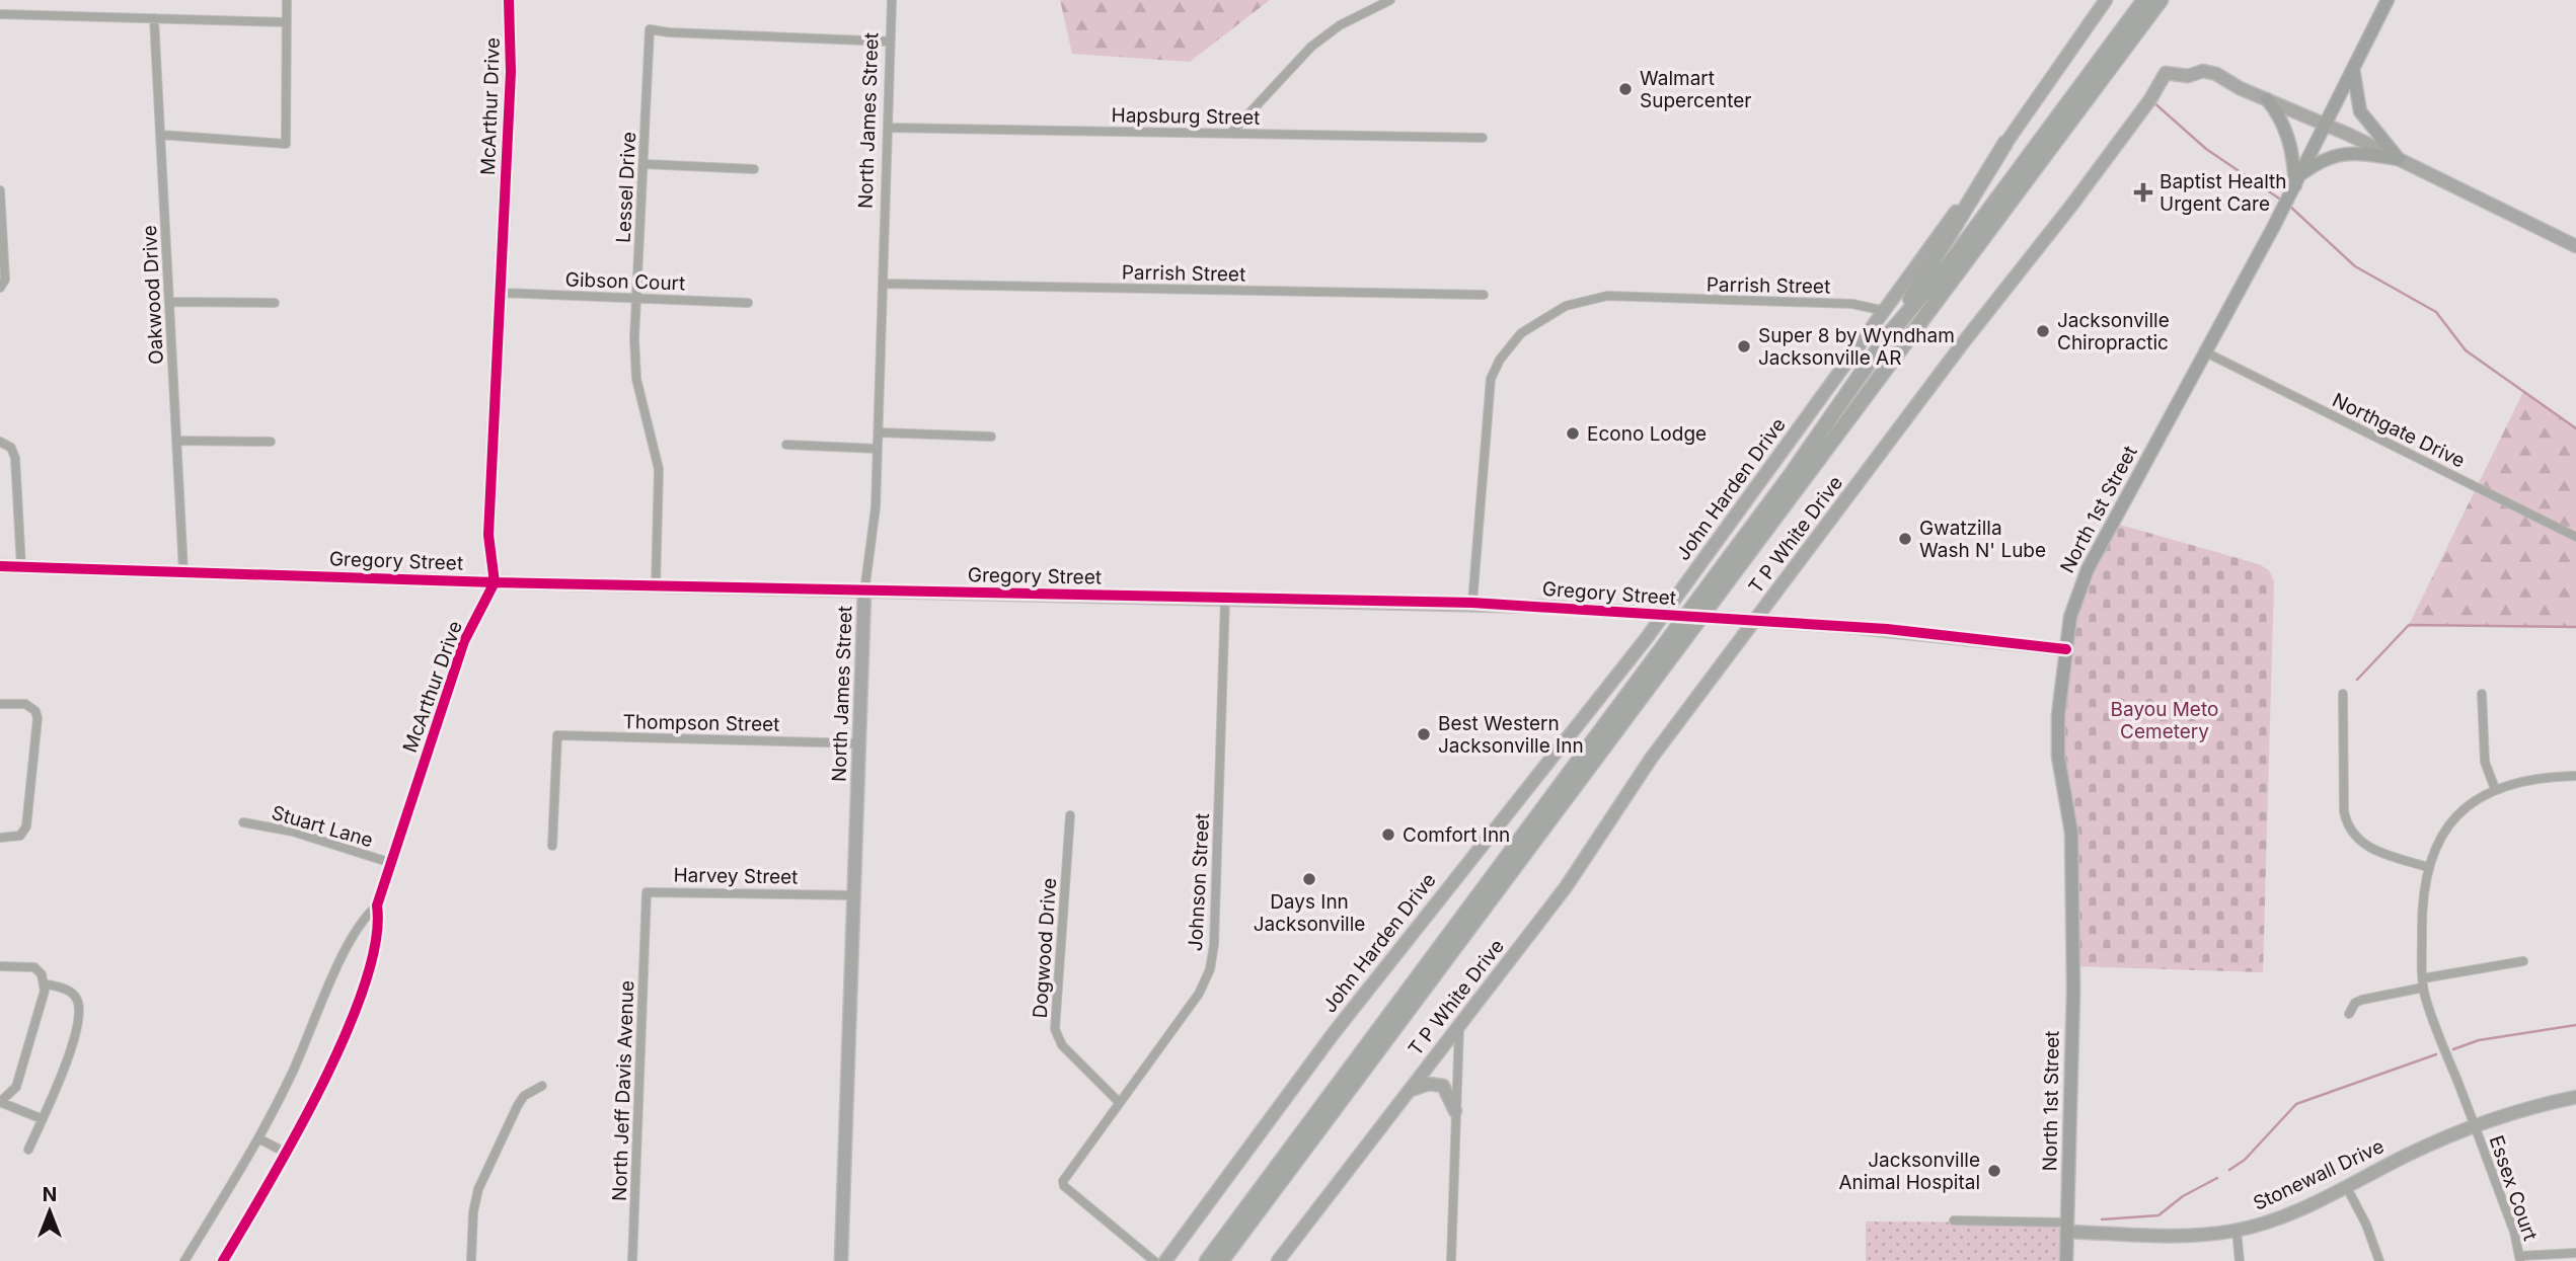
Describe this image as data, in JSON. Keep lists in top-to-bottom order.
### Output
{
  "streets": {
    "main road": ["North 1st Street"],
    "street": [
      "McArthur Drive",
      "Hapsburg Street",
      "North James Street",
      "Lessel Drive",
      "Parrish Street",
      "Gibson Court",
      "Oakwood Drive",
      "Northgate Drive",
      "John Harden Drive",
      "T P White Drive",
      "Gregory Street",
      "Thompson Street",
      "Stuart Lane",
      "Harvey Street",
      "Johnson Street",
      "Dogwood Drive",
      "North Jeff Davis Avenue",
      "Stonewall Drive",
      "Essex Court"
    ]
  },
  "crossings": [
    ["McArthur Drive", "Gibson Court"],
    ["McArthur Drive", "Gregory Street"],
    ["McArthur Drive", "Stuart Lane"],
    ["Hapsburg Street", "North James Street"],
    ["North James Street", "Lessel Drive"],
    ["North James Street", "Parrish Street"],
    ["North James Street", "Gregory Street"],
    ["North James Street", "Thompson Street"],
    ["North James Street", "Harvey Street"],
    ["Lessel Drive", "Gibson Court"],
    ["Lessel Drive", "Gregory Street"],
    ["Parrish Street", "John Harden Drive"],
    ["Parrish Street", "Gregory Street"],
    ["Oakwood Drive", "Gregory Street"],
    ["Northgate Drive", "North 1st Street"],
    ["North 1st Street", "T P White Drive"],
    ["North 1st Street", "Gregory Street"],
    ["North 1st Street", "Stonewall Drive"],
    ["Gregory Street", "Johnson Street"],
    ["Harvey Street", "North Jeff Davis Avenue"],
    ["Johnson Street", "Dogwood Drive"],
    ["Stonewall Drive", "Essex Court"]
  ],
  "parks": ["Bayou Meto Cemetery"],
  "places": {
    "other": [
      "Walmart Supercenter",
      "Jacksonville Chiropractic",
      "Super 8 by Wyndham Jacksonville AR",
      "Econo Lodge",
      "Gwatzilla Wash N' Lube",
      "Best Western Jacksonville Inn",
      "Comfort Inn",
      "Days Inn Jacksonville",
      "Jacksonville Animal Hospital"
    ],
    "health": ["Baptist Health Urgent Care"]
  },
  "north": "top"
}
